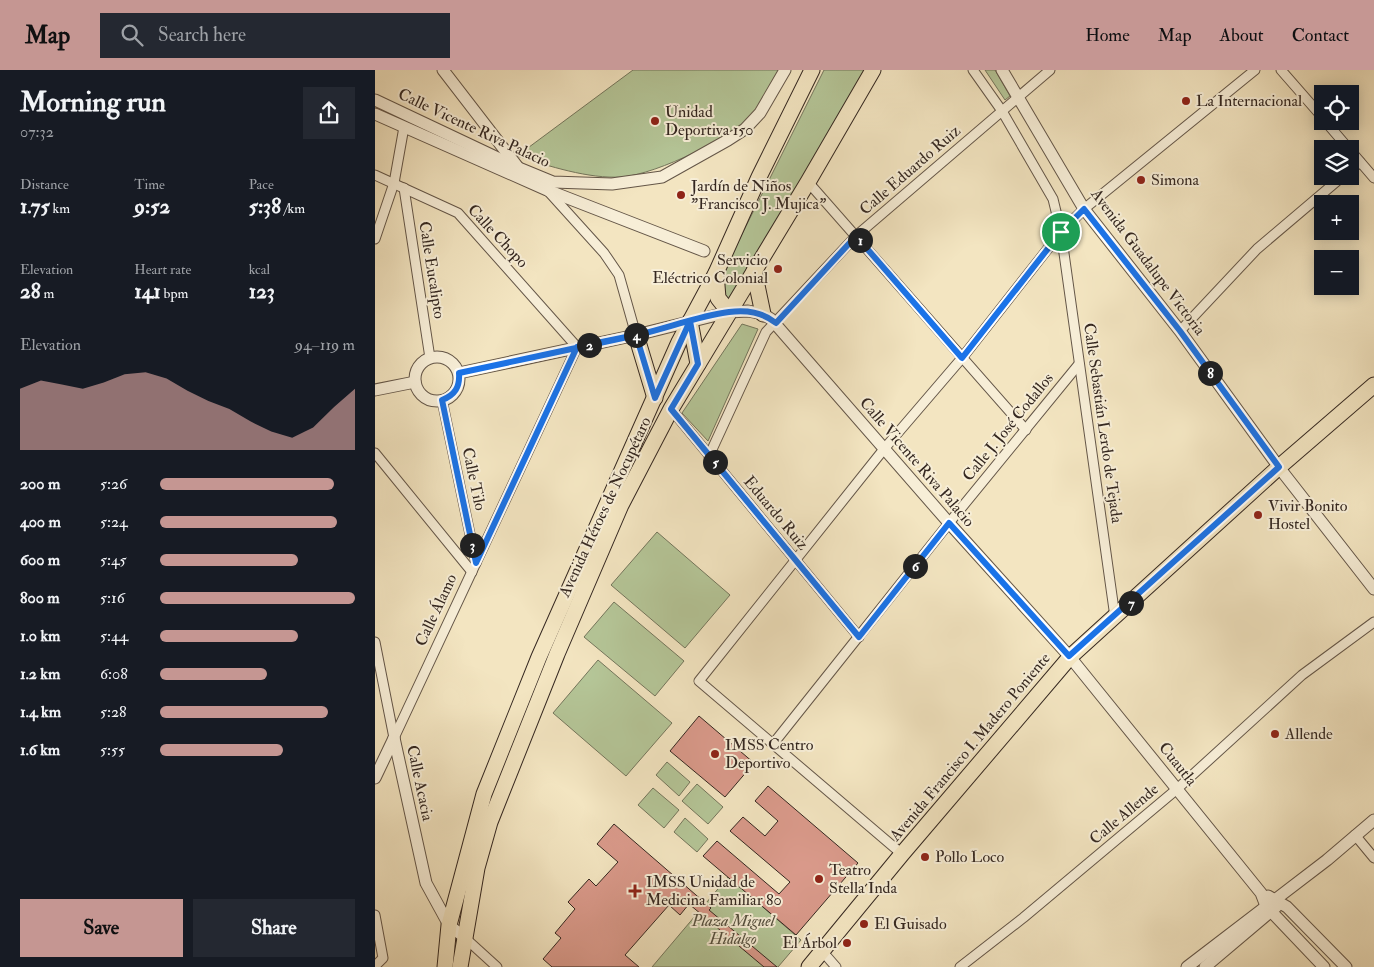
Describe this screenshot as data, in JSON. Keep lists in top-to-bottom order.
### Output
{
  "streets": {
    "main road": ["Avenida Héroes de Nocupétaro", "Avenida Francisco I. Madero Poniente"],
    "street": [
      "Calle Vicente Riva Palacio",
      "Calle Eduardo Ruiz",
      "Calle Chopo",
      "Avenida Guadalupe Victoria",
      "Calle Eucalipto",
      "Calle Sebastián Lerdo de Tejada",
      "Calle J. José Codallos",
      "Calle Tilo",
      "Eduardo Ruiz",
      "Calle Álamo",
      "Cuautla",
      "Calle Acacia",
      "Calle Allende"
    ]
  },
  "crossings": [
    ["Calle Vicente Riva Palacio", "Calle Eduardo Ruiz"],
    ["Calle Vicente Riva Palacio", "Calle J. José Codallos"],
    ["Calle Vicente Riva Palacio", "Avenida Francisco I. Madero Poniente"],
    ["Calle Vicente Riva Palacio", "Cuautla"],
    ["Calle Eduardo Ruiz", "Avenida Guadalupe Victoria"],
    ["Calle Eduardo Ruiz", "Eduardo Ruiz"],
    ["Calle Chopo", "Calle Eucalipto"],
    ["Calle Chopo", "Calle Álamo"],
    ["Avenida Guadalupe Victoria", "Avenida Francisco I. Madero Poniente"],
    ["Calle Eucalipto", "Calle Tilo"],
    ["Calle Sebastián Lerdo de Tejada", "Calle J. José Codallos"],
    ["Calle Sebastián Lerdo de Tejada", "Avenida Francisco I. Madero Poniente"],
    ["Calle J. José Codallos", "Eduardo Ruiz"],
    ["Calle Tilo", "Calle Álamo"],
    ["Avenida Héroes de Nocupétaro", "Eduardo Ruiz"],
    ["Avenida Héroes de Nocupétaro", "Calle Acacia"],
    ["Calle Álamo", "Calle Acacia"],
    ["Avenida Francisco I. Madero Poniente", "Cuautla"],
    ["Cuautla", "Calle Allende"]
  ],
  "parks": ["Plaza Miguel Hidalgo"],
  "places": {
    "other": [
      "La Internacional",
      "Unidad Deportiva 150",
      "Simona",
      "Jardín de Niños \"Francisco J. Mujica\"",
      "Servicio Eléctrico Colonial",
      "Vivir Bonito Hostel",
      "Allende",
      "IMSS Centro Deportivo",
      "Pollo Loco",
      "Teatro Stella Inda",
      "El Guisado",
      "El Árbol"
    ],
    "health": ["IMSS Unidad de Medicina Familiar 80"]
  },
  "page": {
    "header": "Map",
    "search": "Search here",
    "nav": [
      "Home",
      "Map",
      "About",
      "Contact"
    ],
    "heading": ["Morning run", "07:32"],
    "map_buttons": ["+", "−"],
    "stats": [
      ["Distance", "1.75 km"],
      ["Time", "9:52"],
      ["Pace", "5:38 /km"],
      ["Elevation", "28 m"],
      ["Heart rate", "141 bpm"],
      ["kcal", "123"]
    ],
    "pins": [
      "1",
      "4",
      "2",
      "8",
      "5",
      "3",
      "6",
      "7"
    ],
    "chart": ["Elevation", "94–119 m"],
    "list": [
      {
        "name": "200 m",
        "note": "5:26"
      },
      {
        "name": "400 m",
        "note": "5:24"
      },
      {
        "name": "600 m",
        "note": "5:45"
      },
      {
        "name": "800 m",
        "note": "5:16"
      },
      {
        "name": "1.0 km",
        "note": "5:44"
      },
      {
        "name": "1.2 km",
        "note": "6:08"
      },
      {
        "name": "1.4 km",
        "note": "5:28"
      },
      {
        "name": "1.6 km",
        "note": "5:55"
      }
    ],
    "buttons": ["Save", "Share"]
  }
}
